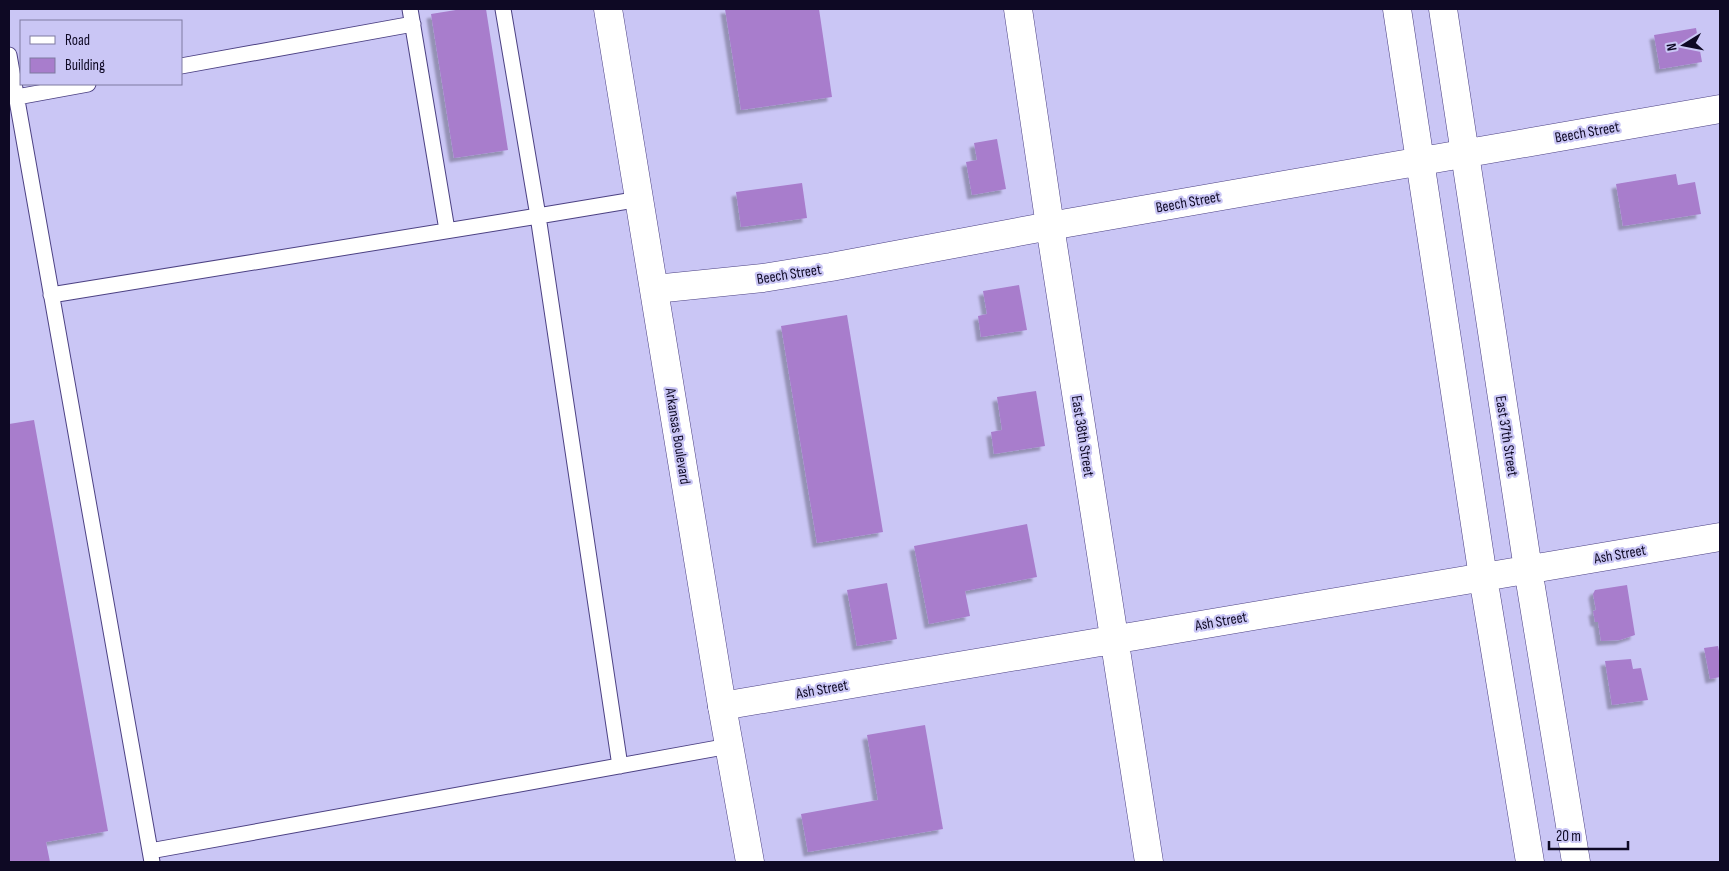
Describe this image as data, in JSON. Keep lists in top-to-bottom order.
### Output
{
  "streets": {
    "street": [
      "Beech Street",
      "Arkansas Boulevard",
      "East 38th Street",
      "East 37th Street",
      "Ash Street"
    ]
  },
  "crossings": [
    ["Beech Street", "Arkansas Boulevard"],
    ["Beech Street", "East 38th Street"],
    ["Beech Street", "East 37th Street"],
    ["Arkansas Boulevard", "Ash Street"],
    ["East 38th Street", "Ash Street"],
    ["East 37th Street", "Ash Street"]
  ],
  "legend": ["Road", "Building"],
  "scale_bar": "20 m",
  "north": "left"
}
